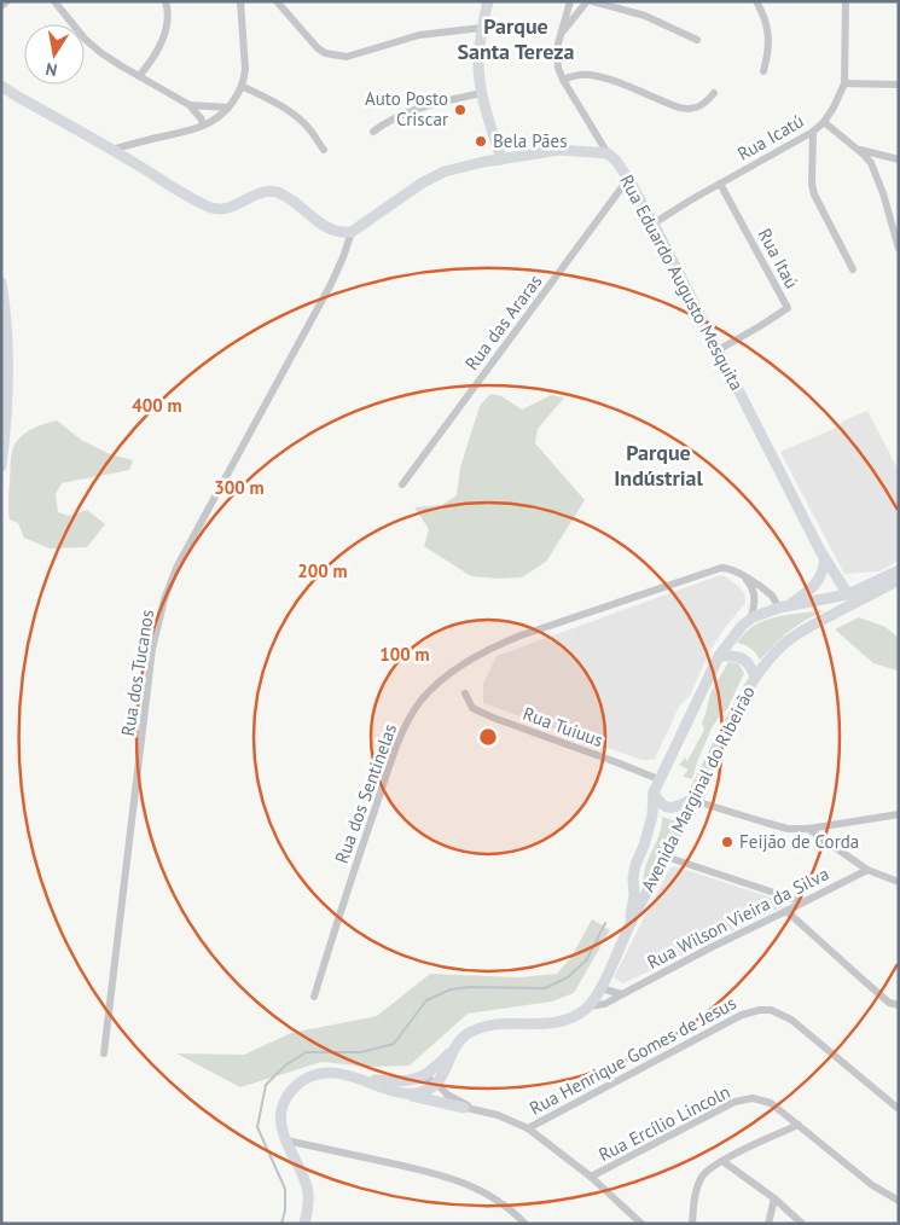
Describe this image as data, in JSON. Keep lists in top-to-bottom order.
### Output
{
  "streets": {
    "main road": ["Rua Eduardo Augusto Mesquita", "Avenida Marginal do Ribeirão"],
    "street": [
      "Rua Icatú",
      "Rua Itaú",
      "Rua das Araras",
      "Rua dos Tucanos",
      "Rua Tuiuus",
      "Rua dos Sentinelas",
      "Rua Wilson Vieira da Silva",
      "Rua Henrique Gomes de Jesus",
      "Rua Ercílio Lincoln"
    ]
  },
  "crossings": [
    ["Rua Icatú", "Rua Itaú"],
    ["Rua Icatú", "Rua Eduardo Augusto Mesquita"],
    ["Rua Itaú", "Rua Eduardo Augusto Mesquita"],
    ["Rua Eduardo Augusto Mesquita", "Rua das Araras"],
    ["Rua Eduardo Augusto Mesquita", "Avenida Marginal do Ribeirão"],
    ["Rua Tuiuus", "Avenida Marginal do Ribeirão"],
    ["Avenida Marginal do Ribeirão", "Rua dos Sentinelas"],
    ["Avenida Marginal do Ribeirão", "Rua Wilson Vieira da Silva"]
  ],
  "districts": ["Parque Santa Tereza", "Parque Indústrial"],
  "places": ["Auto Posto Criscar", "Bela Pães", "Feijão de Corda"],
  "north": "bottom",
  "rings": [
    "400 m",
    "300 m",
    "200 m",
    "100 m"
  ]
}
